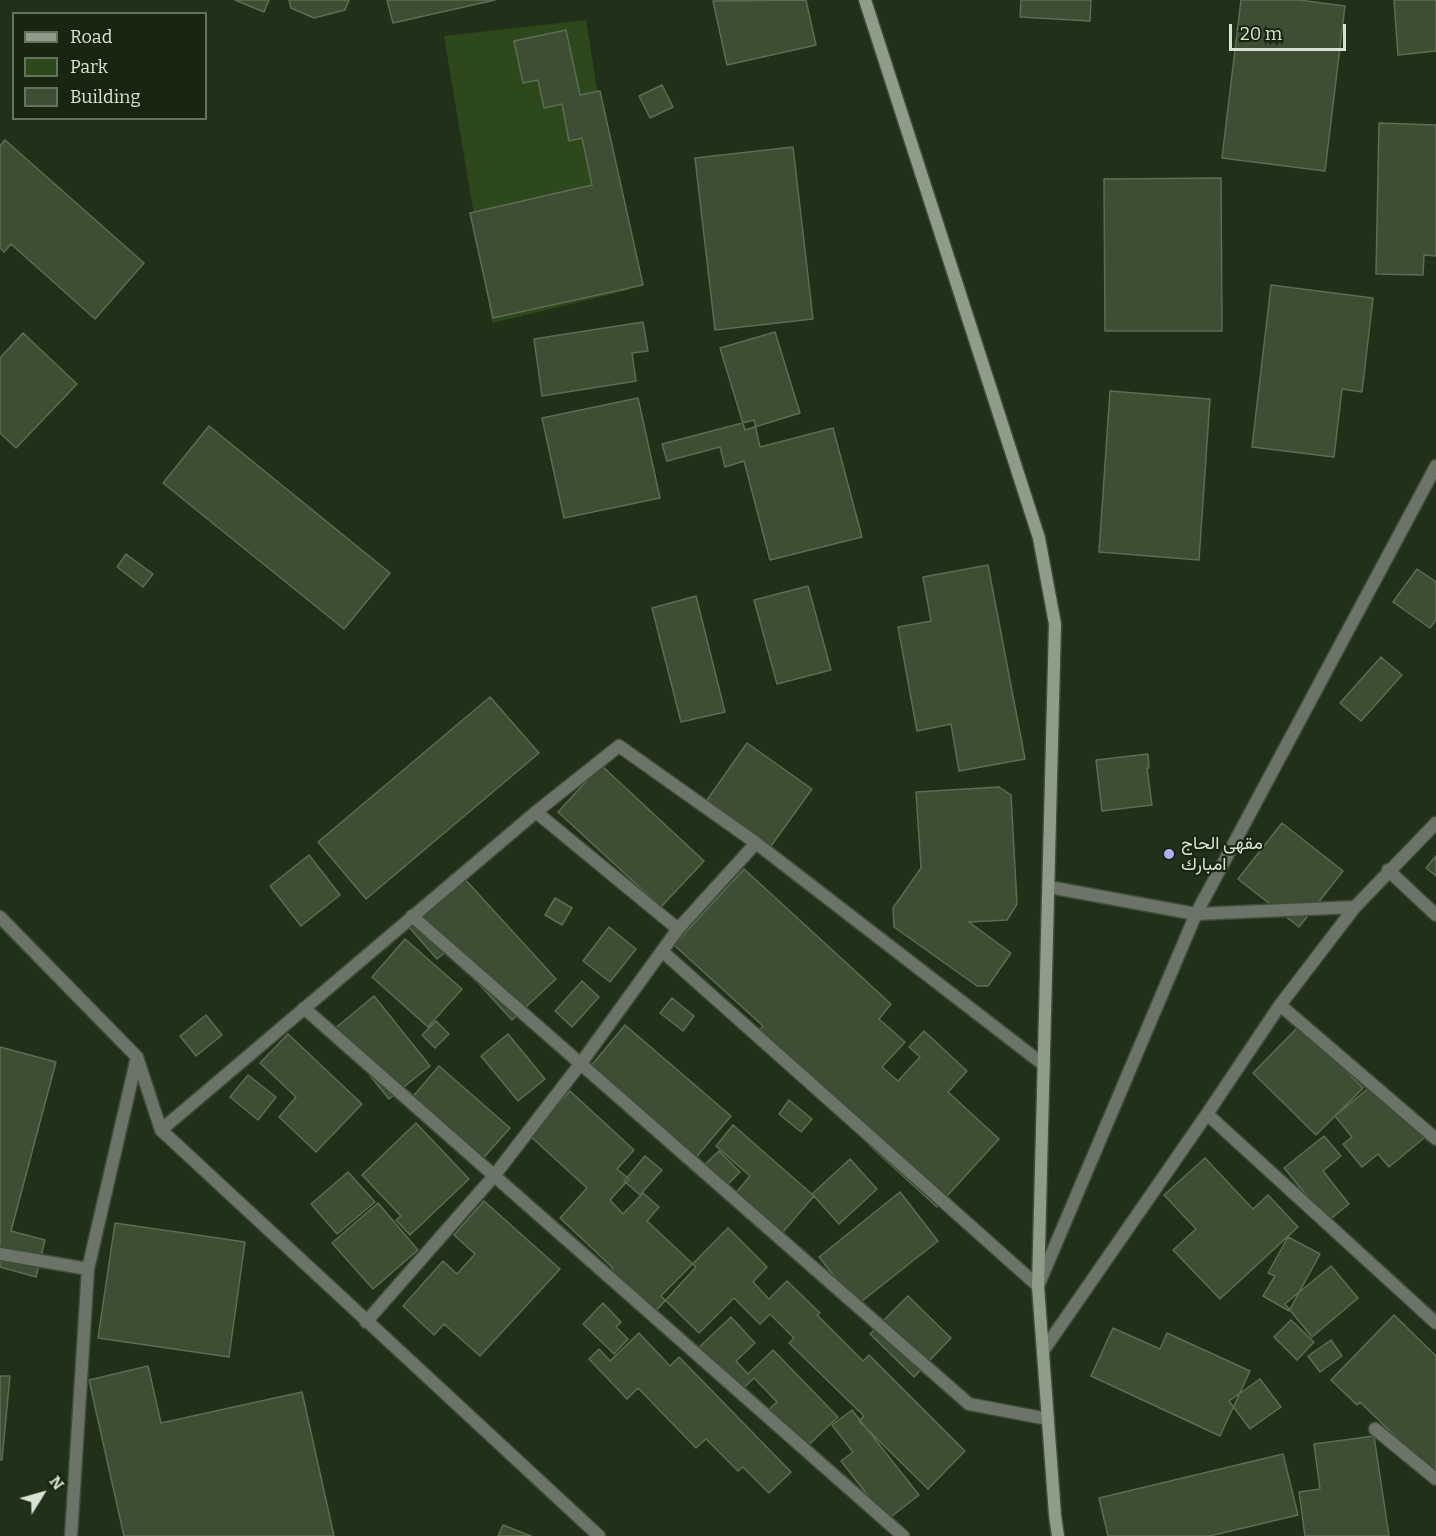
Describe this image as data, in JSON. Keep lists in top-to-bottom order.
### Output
{
  "places": ["مقهى الحاج امبارك"],
  "legend": ["Road", "Park", "Building"],
  "scale_bar": "20 m",
  "north": "top right"
}
